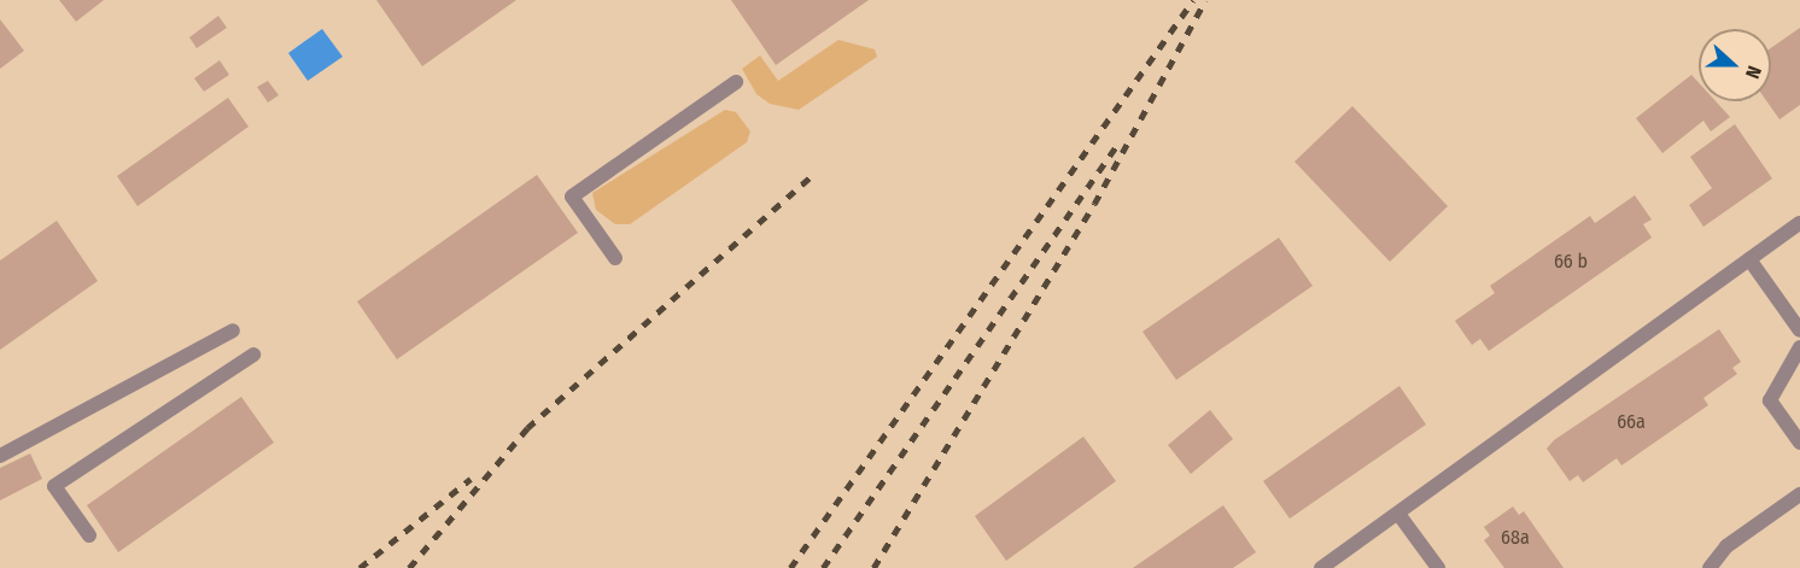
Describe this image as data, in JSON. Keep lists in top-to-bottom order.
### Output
{
  "house_numbers": ["66 b", "66a", "68a"],
  "north": "right"
}
